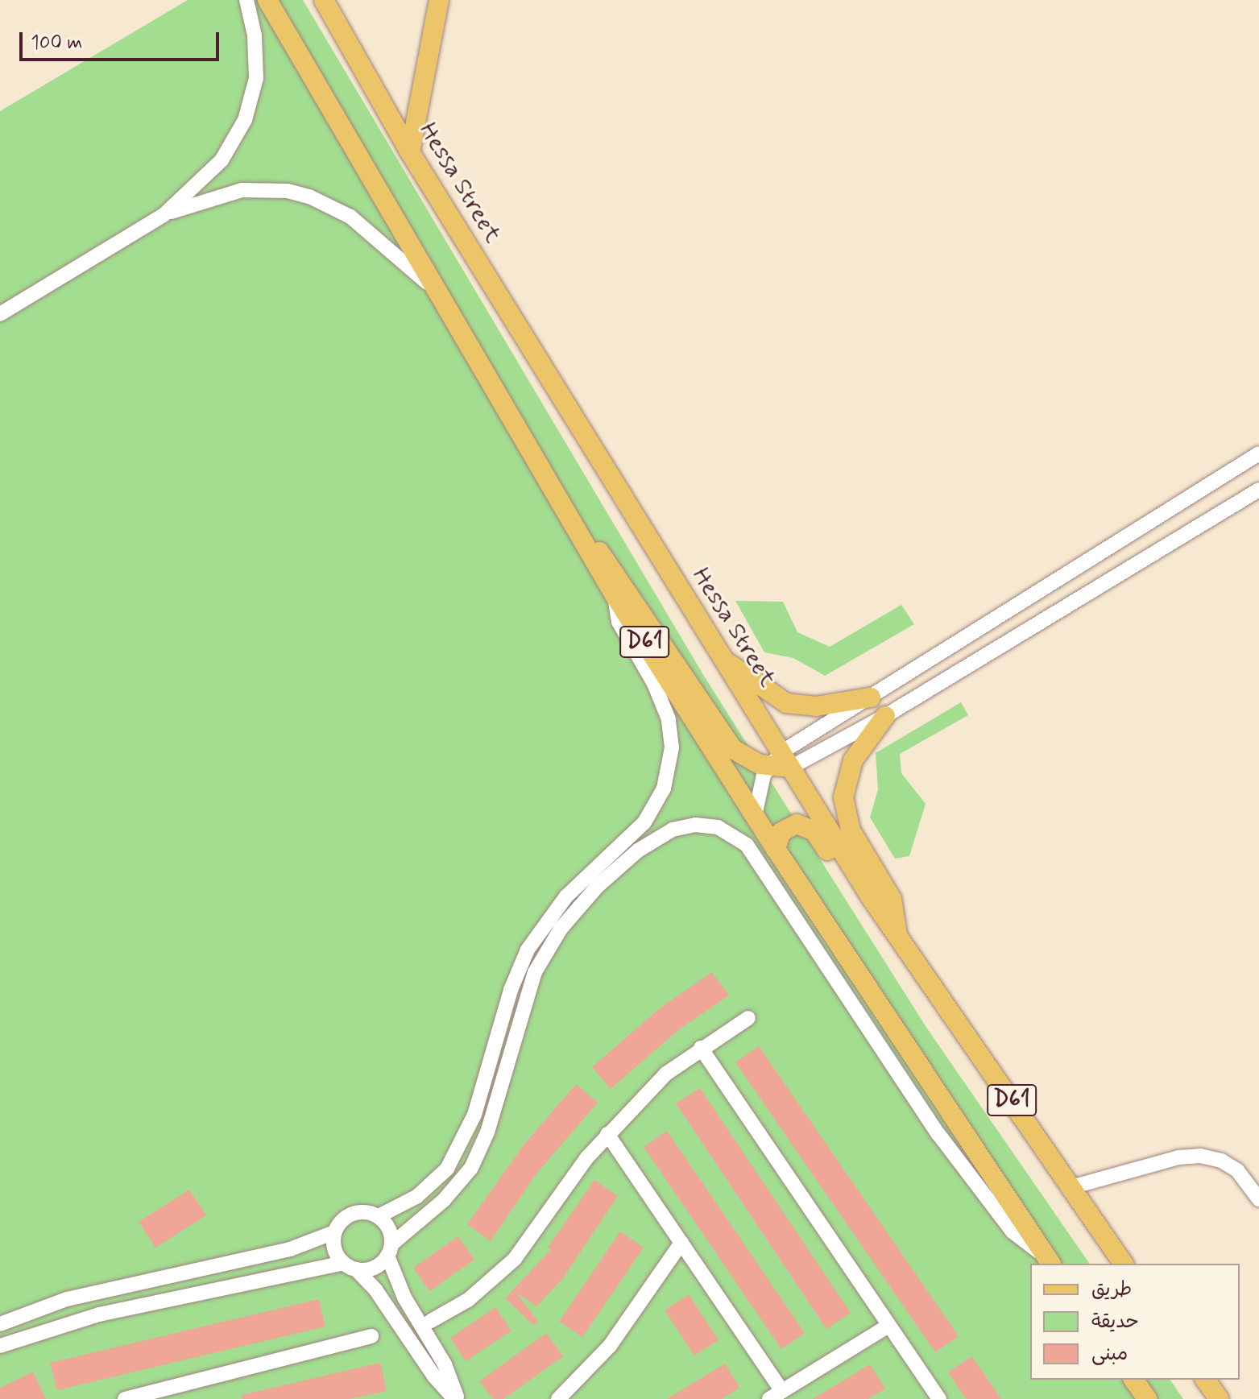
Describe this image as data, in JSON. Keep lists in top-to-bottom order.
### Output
{
  "streets": {
    "main road": ["Hessa Street", "D61"]
  },
  "legend": ["طريق", "حديقة", "مبنى"],
  "scale_bar": "100 m"
}
